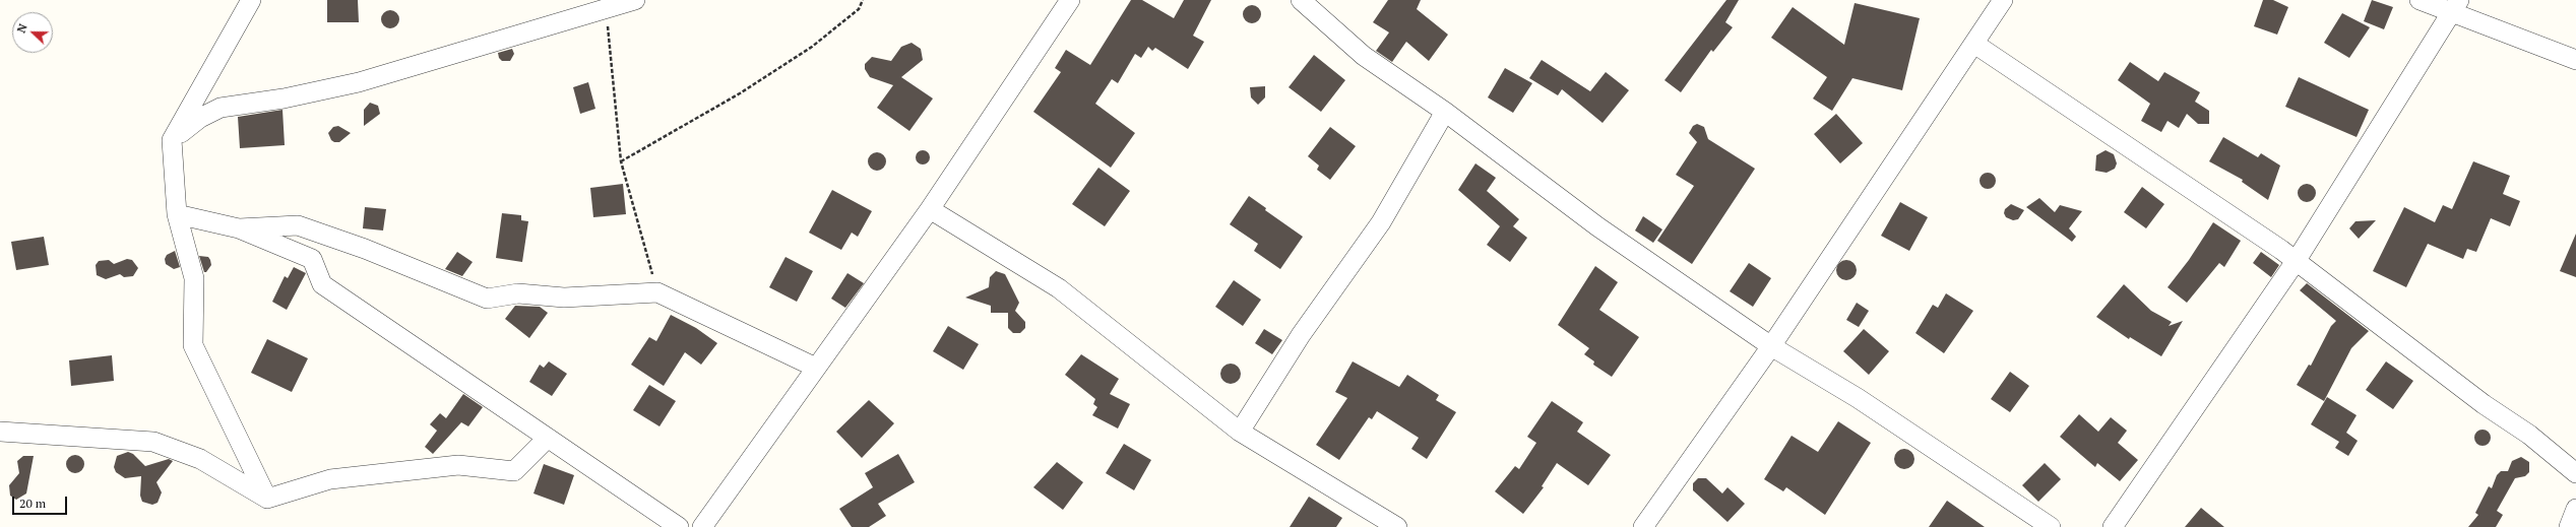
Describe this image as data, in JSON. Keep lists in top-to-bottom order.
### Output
{
  "scale_bar": "20 m",
  "north": "left"
}
